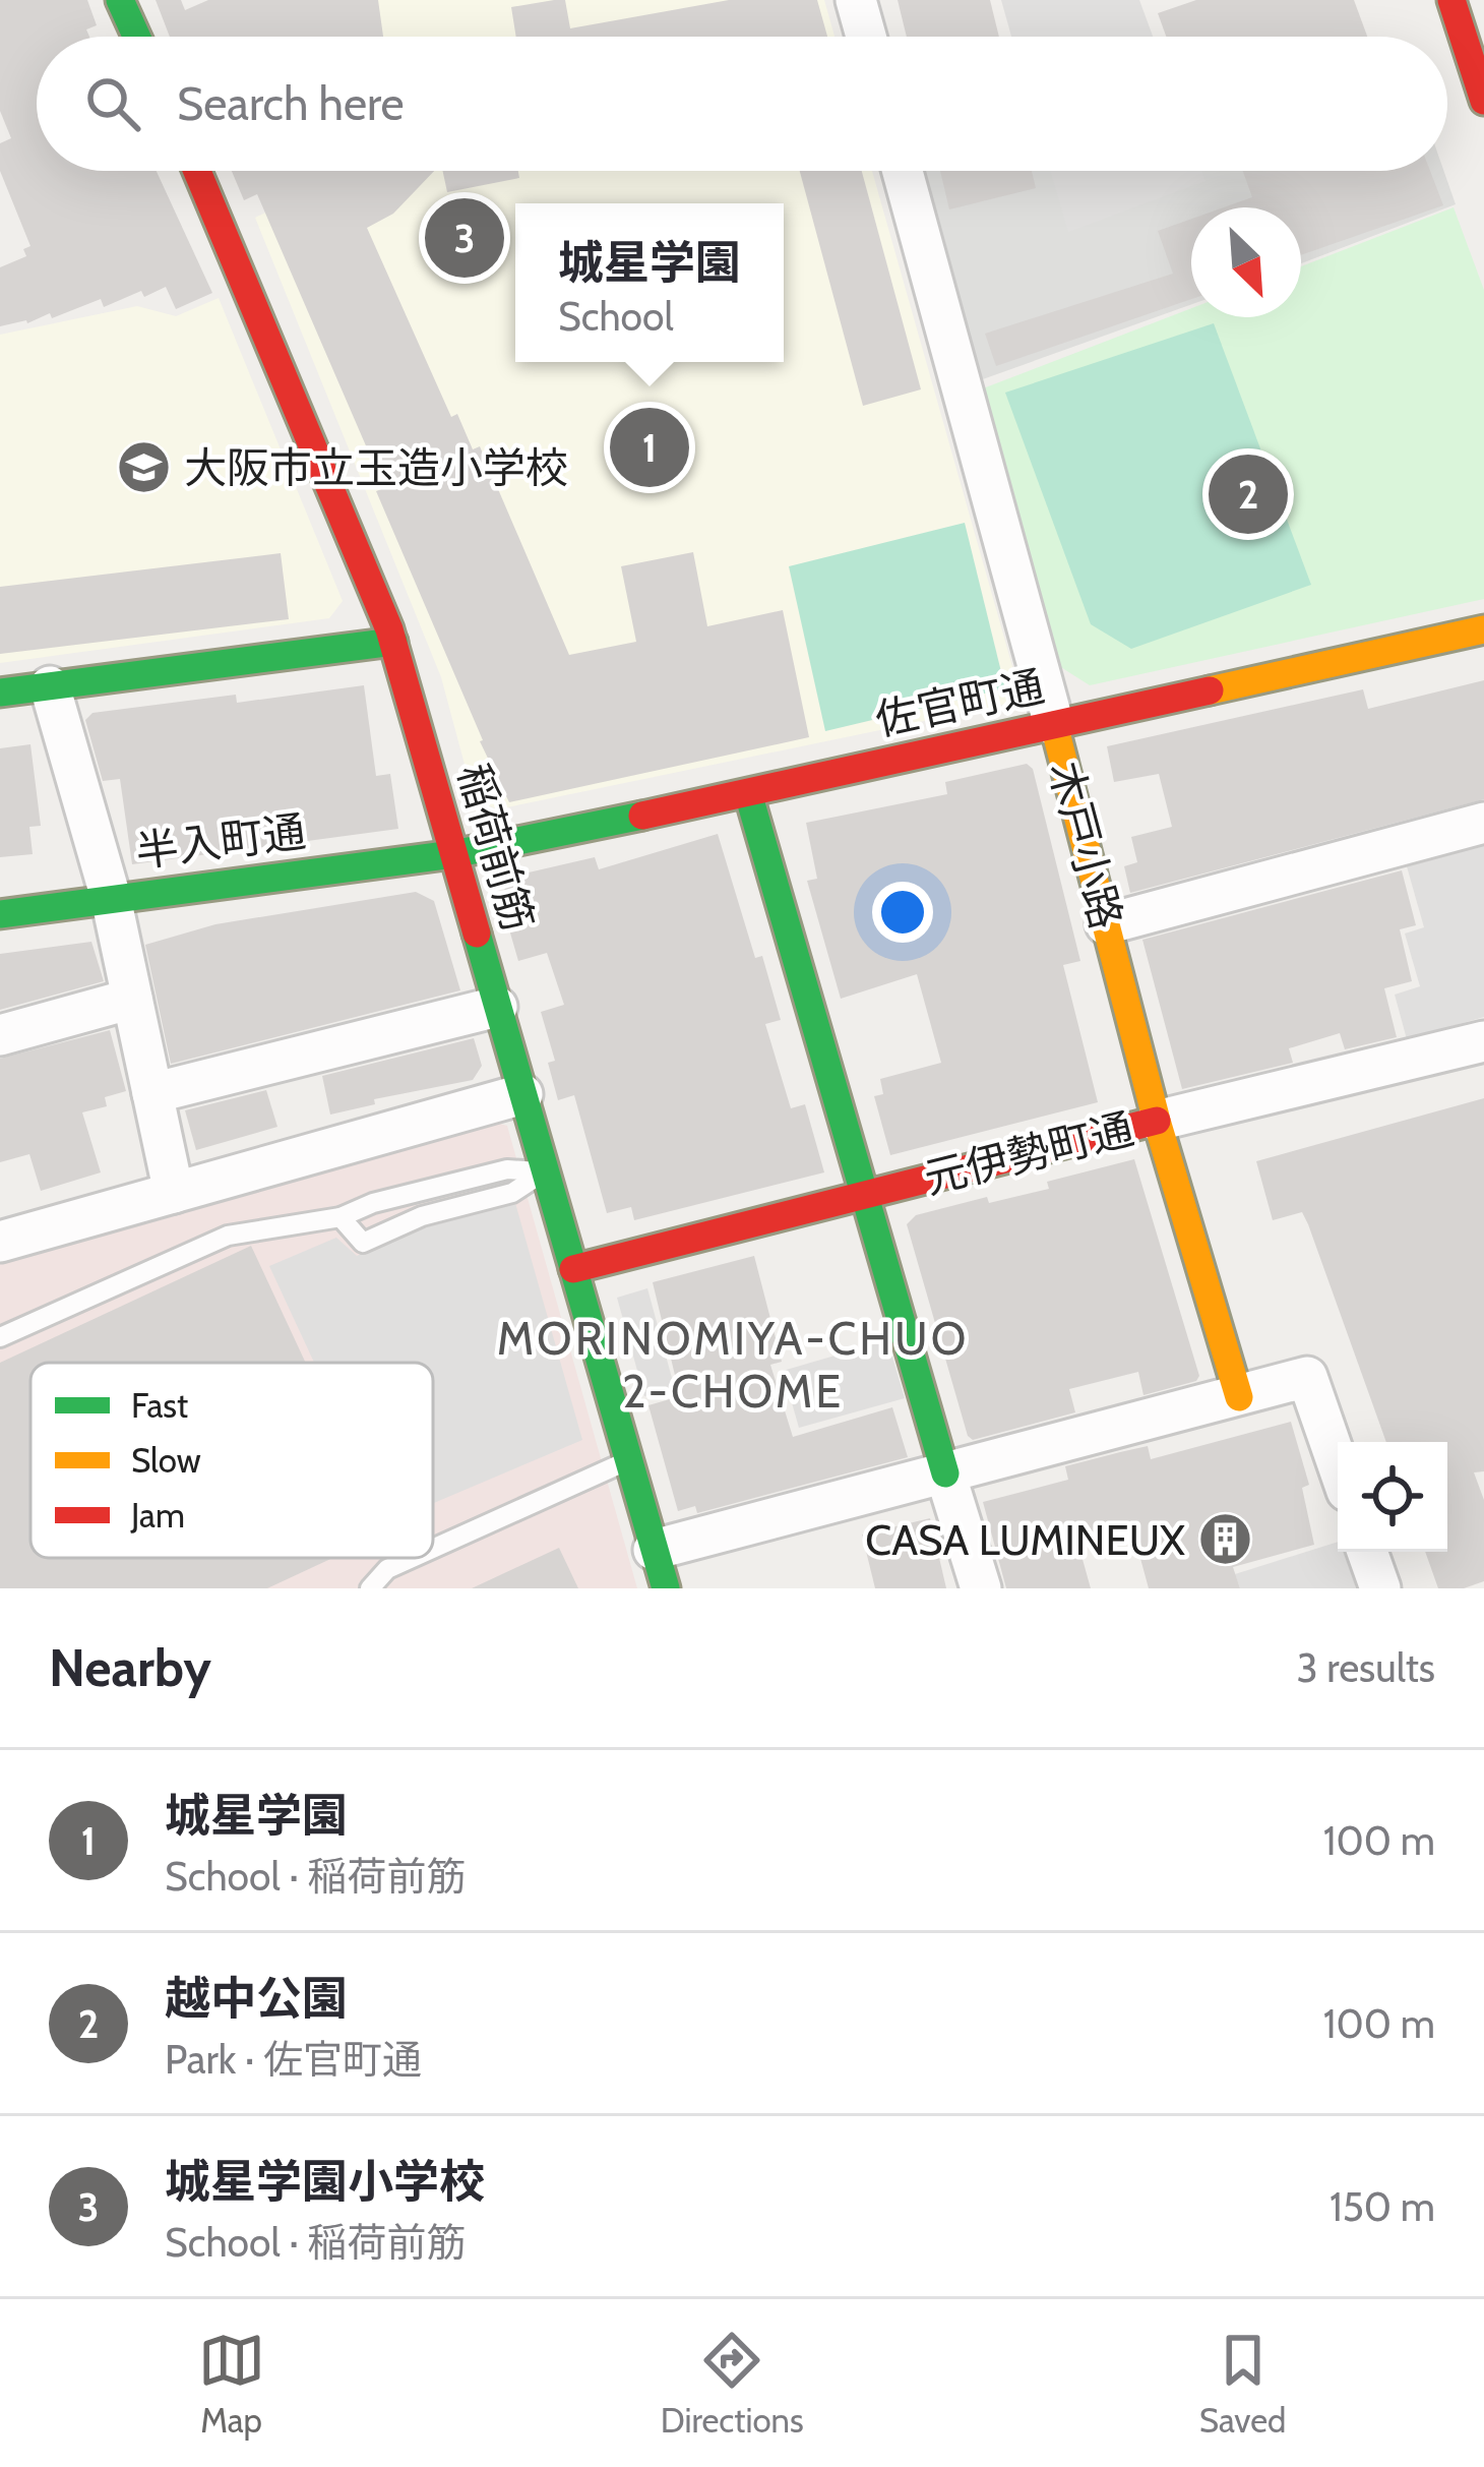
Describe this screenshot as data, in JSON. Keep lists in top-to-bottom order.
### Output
{
  "streets": {
    "street": [
      "佐官町通",
      "半入町通",
      "木戸小路",
      "稲荷前筋",
      "元伊勢町通"
    ]
  },
  "crossings": [
    ["佐官町通", "半入町通"],
    ["佐官町通", "木戸小路"],
    ["佐官町通", "稲荷前筋"],
    ["半入町通", "稲荷前筋"],
    ["木戸小路", "元伊勢町通"],
    ["稲荷前筋", "元伊勢町通"]
  ],
  "districts": ["MORINOMIYA-CHUO 2-CHOME"],
  "places": {
    "school or university": ["大阪市立玉造小学校"],
    "building": ["CASA LUMINEUX"]
  },
  "legend": ["Fast", "Slow", "Jam"],
  "north": "bottom right",
  "page": {
    "search": "Search here",
    "pins": ["3", "1", "2"],
    "popup": ["城星学園", "School"],
    "heading": ["Nearby", "3 results"],
    "list": [
      {
        "mark": "1",
        "name": "城星学園",
        "note": "School · 稲荷前筋",
        "value": "100 m"
      },
      {
        "mark": "2",
        "name": "越中公園",
        "note": "Park · 佐官町通",
        "value": "100 m"
      },
      {
        "mark": "3",
        "name": "城星学園小学校",
        "note": "School · 稲荷前筋",
        "value": "150 m"
      }
    ],
    "nav": ["Map", "Directions", "Saved"]
  }
}
